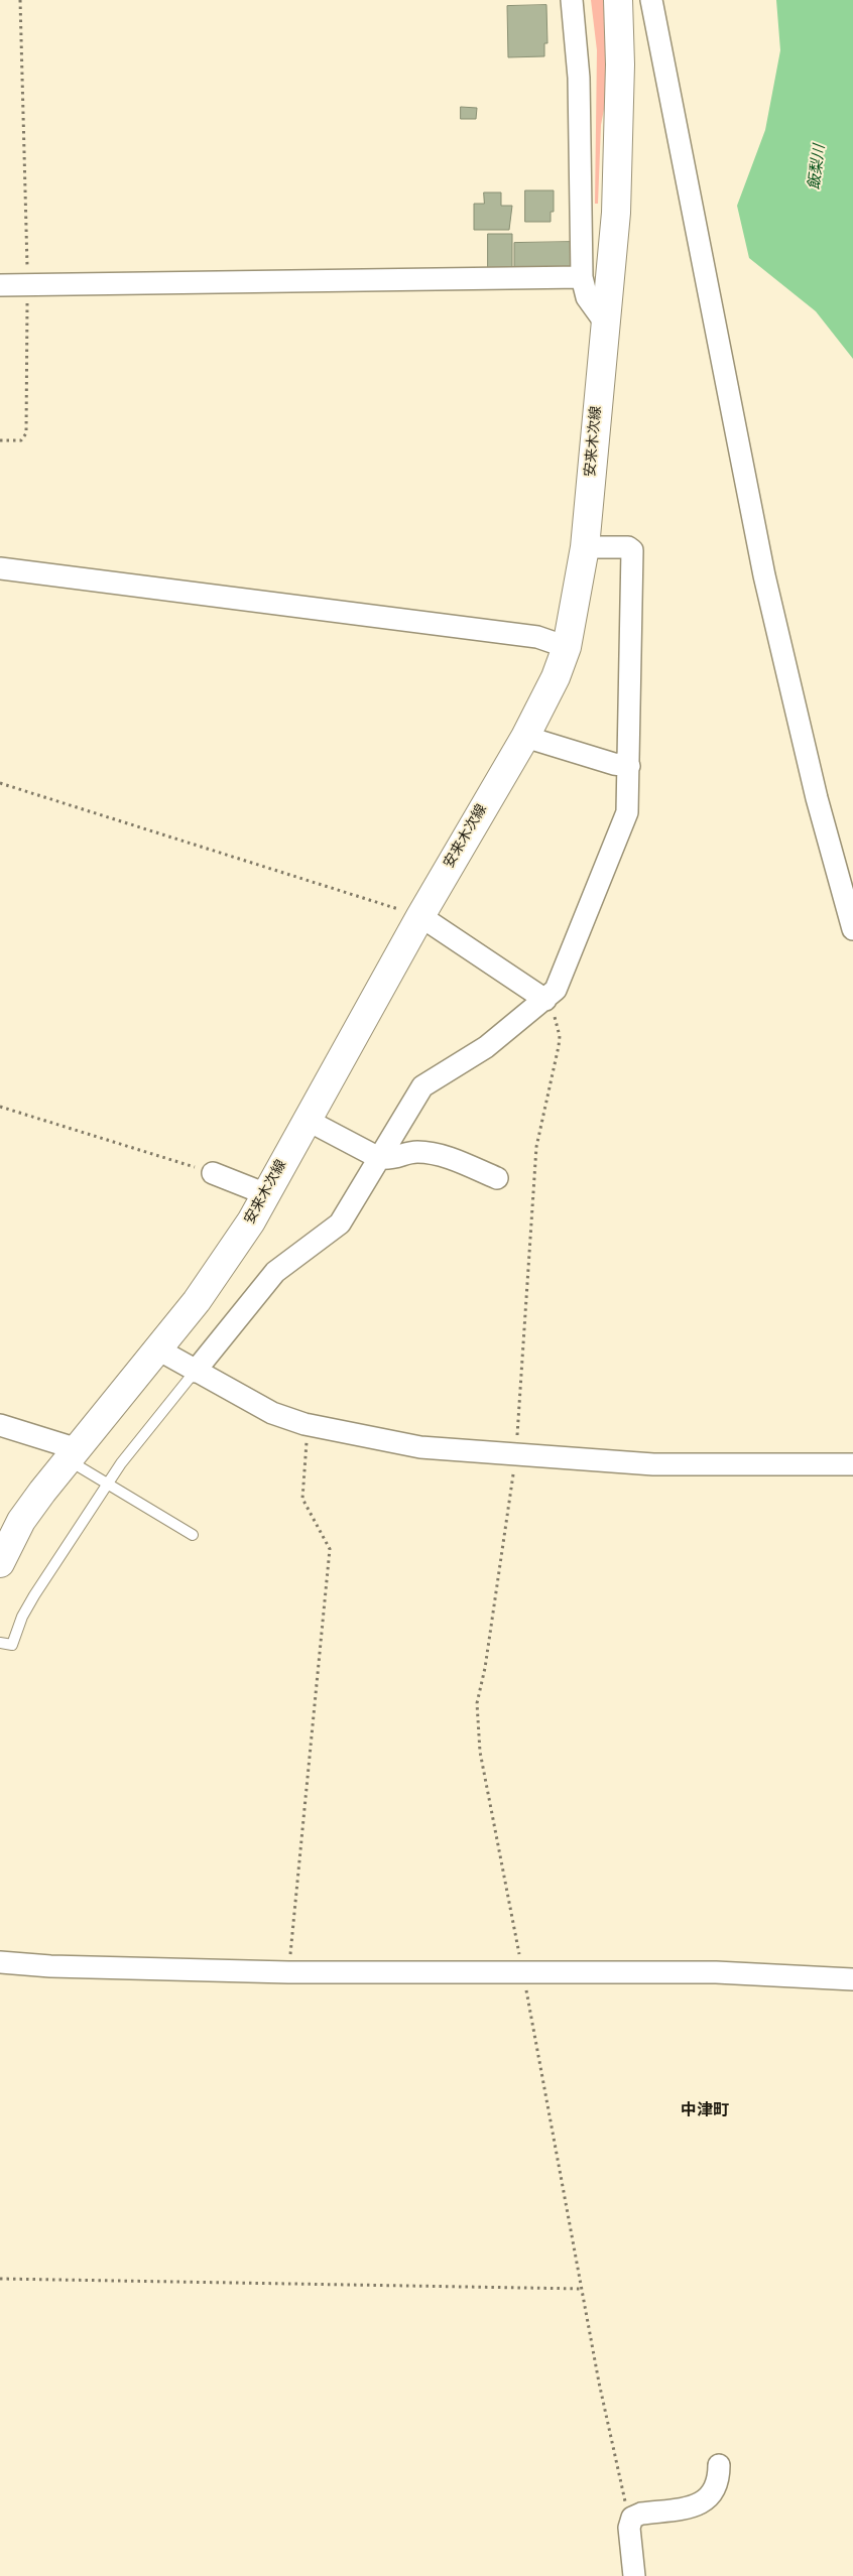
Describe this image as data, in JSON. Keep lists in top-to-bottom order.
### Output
{
  "streets": {
    "main road": ["安来木次線"]
  },
  "districts": ["中津町"],
  "water": ["飯梨川"]
}
